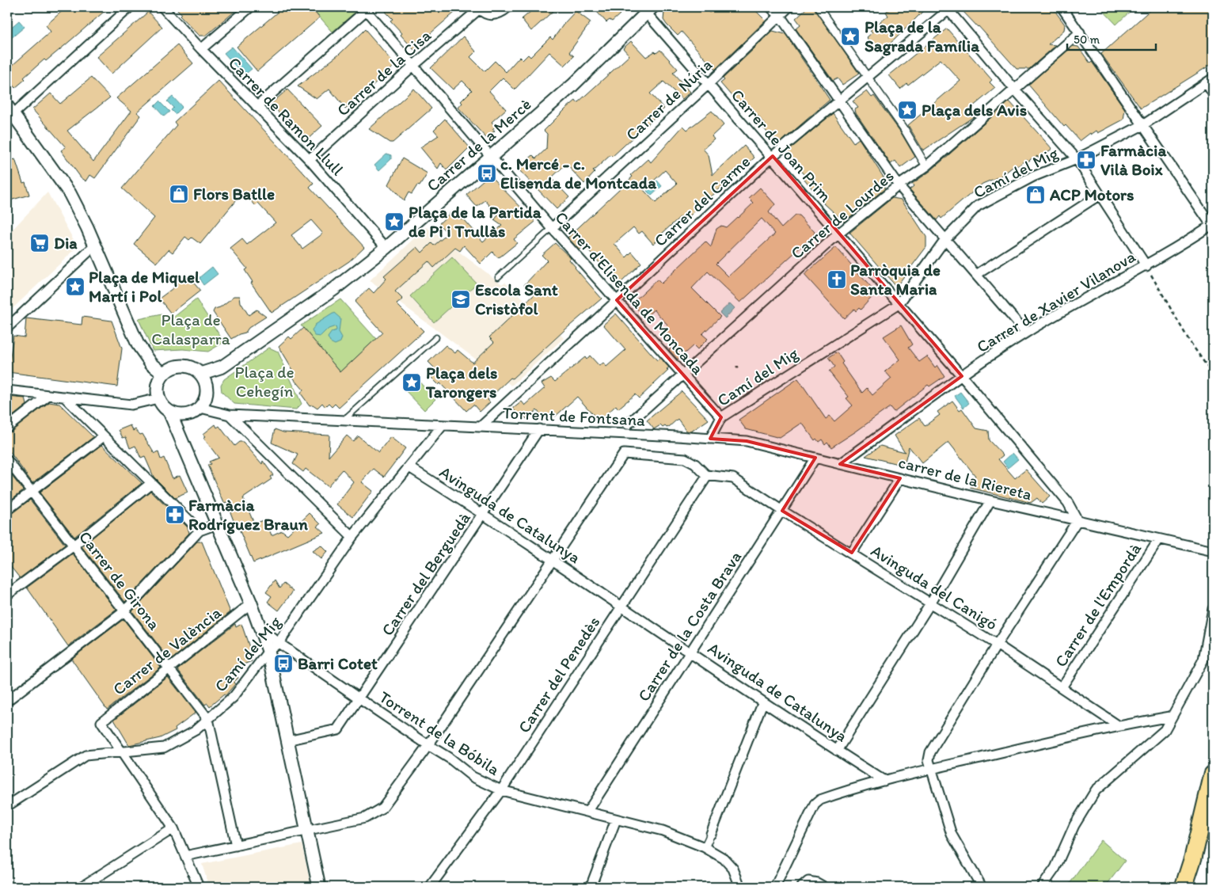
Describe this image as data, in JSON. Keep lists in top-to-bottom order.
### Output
{
  "streets": {
    "street": [
      "Carrer de la Cisa",
      "Carrer de Núria",
      "Carrer de Ramon Llull",
      "Carrer de la Mercè",
      "Carrer de Joan Prim",
      "Camí del Mig",
      "Carrer del Carme",
      "Carrer de Lourdes",
      "Carrer d'Elisenda de Moncada",
      "Carrer de Xavier Vilanova",
      "Torrent de Fontsana",
      "carrer de la Riereta",
      "Avinguda de Catalunya",
      "Carrer del Berguedà",
      "Carrer de Girona",
      "Avinguda del Canigó",
      "Carrer de l'Empordà",
      "Carrer de la Costa Brava",
      "Carrer de València",
      "Carrer del Penedès",
      "Torrent de la Bóbila"
    ]
  },
  "crossings": [
    ["Carrer de la Cisa", "Carrer de Ramon Llull"],
    ["Carrer de la Cisa", "Carrer d'Elisenda de Moncada"],
    ["Carrer de Núria", "Carrer de Joan Prim"],
    ["Carrer de Núria", "Carrer d'Elisenda de Moncada"],
    ["Carrer de Ramon Llull", "Carrer de la Mercè"],
    ["Carrer de la Mercè", "Carrer de Joan Prim"],
    ["Carrer de la Mercè", "Carrer d'Elisenda de Moncada"],
    ["Carrer de la Mercè", "Torrent de Fontsana"],
    ["Carrer de Joan Prim", "Camí del Mig"],
    ["Carrer de Joan Prim", "Carrer del Carme"],
    ["Carrer de Joan Prim", "Carrer de Lourdes"],
    ["Carrer de Joan Prim", "Carrer de Xavier Vilanova"],
    ["Carrer de Joan Prim", "carrer de la Riereta"],
    ["Camí del Mig", "Carrer d'Elisenda de Moncada"],
    ["Camí del Mig", "Torrent de Fontsana"],
    ["Camí del Mig", "carrer de la Riereta"],
    ["Camí del Mig", "Avinguda de Catalunya"],
    ["Camí del Mig", "Carrer de Girona"],
    ["Camí del Mig", "Carrer de València"],
    ["Camí del Mig", "Torrent de la Bóbila"],
    ["Carrer del Carme", "Carrer d'Elisenda de Moncada"],
    ["Carrer del Carme", "Torrent de Fontsana"],
    ["Carrer de Lourdes", "Carrer d'Elisenda de Moncada"],
    ["Carrer de Xavier Vilanova", "carrer de la Riereta"],
    ["Torrent de Fontsana", "carrer de la Riereta"],
    ["Torrent de Fontsana", "Carrer del Berguedà"],
    ["carrer de la Riereta", "Carrer de l'Empordà"],
    ["carrer de la Riereta", "Carrer de la Costa Brava"],
    ["Avinguda de Catalunya", "Carrer del Berguedà"],
    ["Avinguda de Catalunya", "Carrer de la Costa Brava"],
    ["Avinguda de Catalunya", "Carrer del Penedès"],
    ["Carrer del Berguedà", "Torrent de la Bóbila"],
    ["Carrer de Girona", "Carrer de València"],
    ["Avinguda del Canigó", "Carrer de l'Empordà"],
    ["Avinguda del Canigó", "Carrer de la Costa Brava"],
    ["Avinguda del Canigó", "Carrer del Penedès"],
    ["Carrer de la Costa Brava", "Torrent de la Bóbila"],
    ["Carrer del Penedès", "Torrent de la Bóbila"]
  ],
  "parks": ["Plaça de Calasparra", "Plaça de Cehegín"],
  "places": {
    "place": [
      "Plaça de la Sagrada Família",
      "Plaça dels Avis",
      "Plaça de la Partida de Pi i Trullàs",
      "Plaça de Miquel Martí i Pol",
      "Plaça dels Tarongers"
    ],
    "pharmacy": ["Farmàcia Vilà Boix", "Farmàcia Rodríguez Braun"],
    "bus stop": ["c. Mercé - c. Elisenda de Montcada", "Barri Cotet"],
    "shop": ["Flors Batlle", "ACP Motors"],
    "supermarket": ["Dia"],
    "church": ["Parròquia de Santa Maria"],
    "school or university": ["Escola Sant Cristòfol"]
  },
  "scale_bar": "50 m"
}
